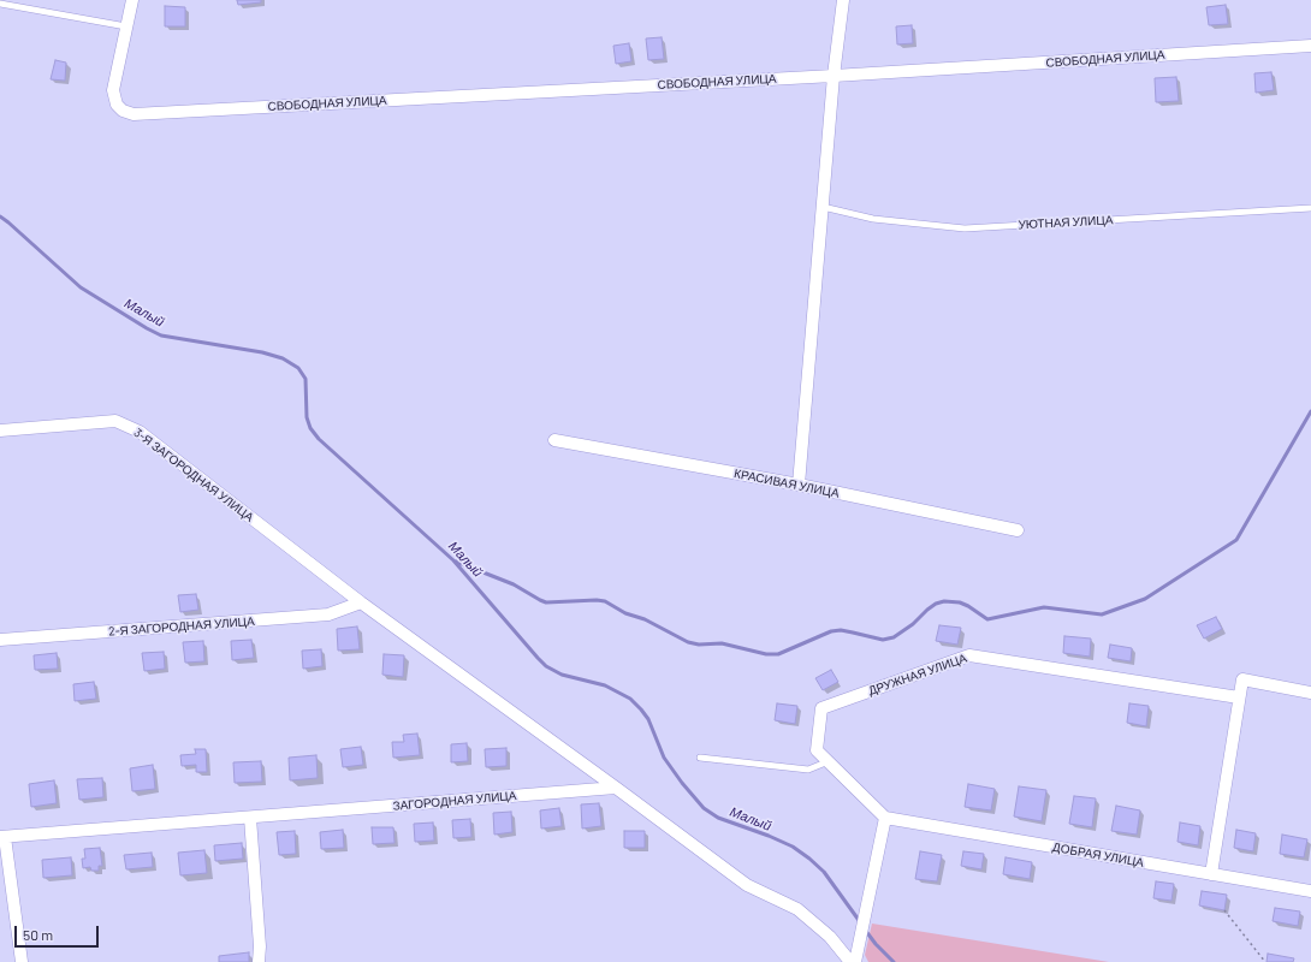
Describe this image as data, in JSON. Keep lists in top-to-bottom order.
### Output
{
  "streets": {
    "street": [
      "СВОБОДНАЯ УЛИЦА",
      "3-Я ЗАГОРОДНАЯ УЛИЦА",
      "КРАСИВАЯ УЛИЦА",
      "2-Я ЗАГОРОДНАЯ УЛИЦА",
      "ДРУЖНАЯ УЛИЦА",
      "ЗАГОРОДНАЯ УЛИЦА",
      "ДОБРАЯ УЛИЦА"
    ],
    "lane": ["УЮТНАЯ УЛИЦА"]
  },
  "crossings": [
    ["3-Я ЗАГОРОДНАЯ УЛИЦА", "2-Я ЗАГОРОДНАЯ УЛИЦА"],
    ["3-Я ЗАГОРОДНАЯ УЛИЦА", "ЗАГОРОДНАЯ УЛИЦА"],
    ["ДРУЖНАЯ УЛИЦА", "ДОБРАЯ УЛИЦА"]
  ],
  "water": ["Малый"],
  "scale_bar": "50 m"
}
